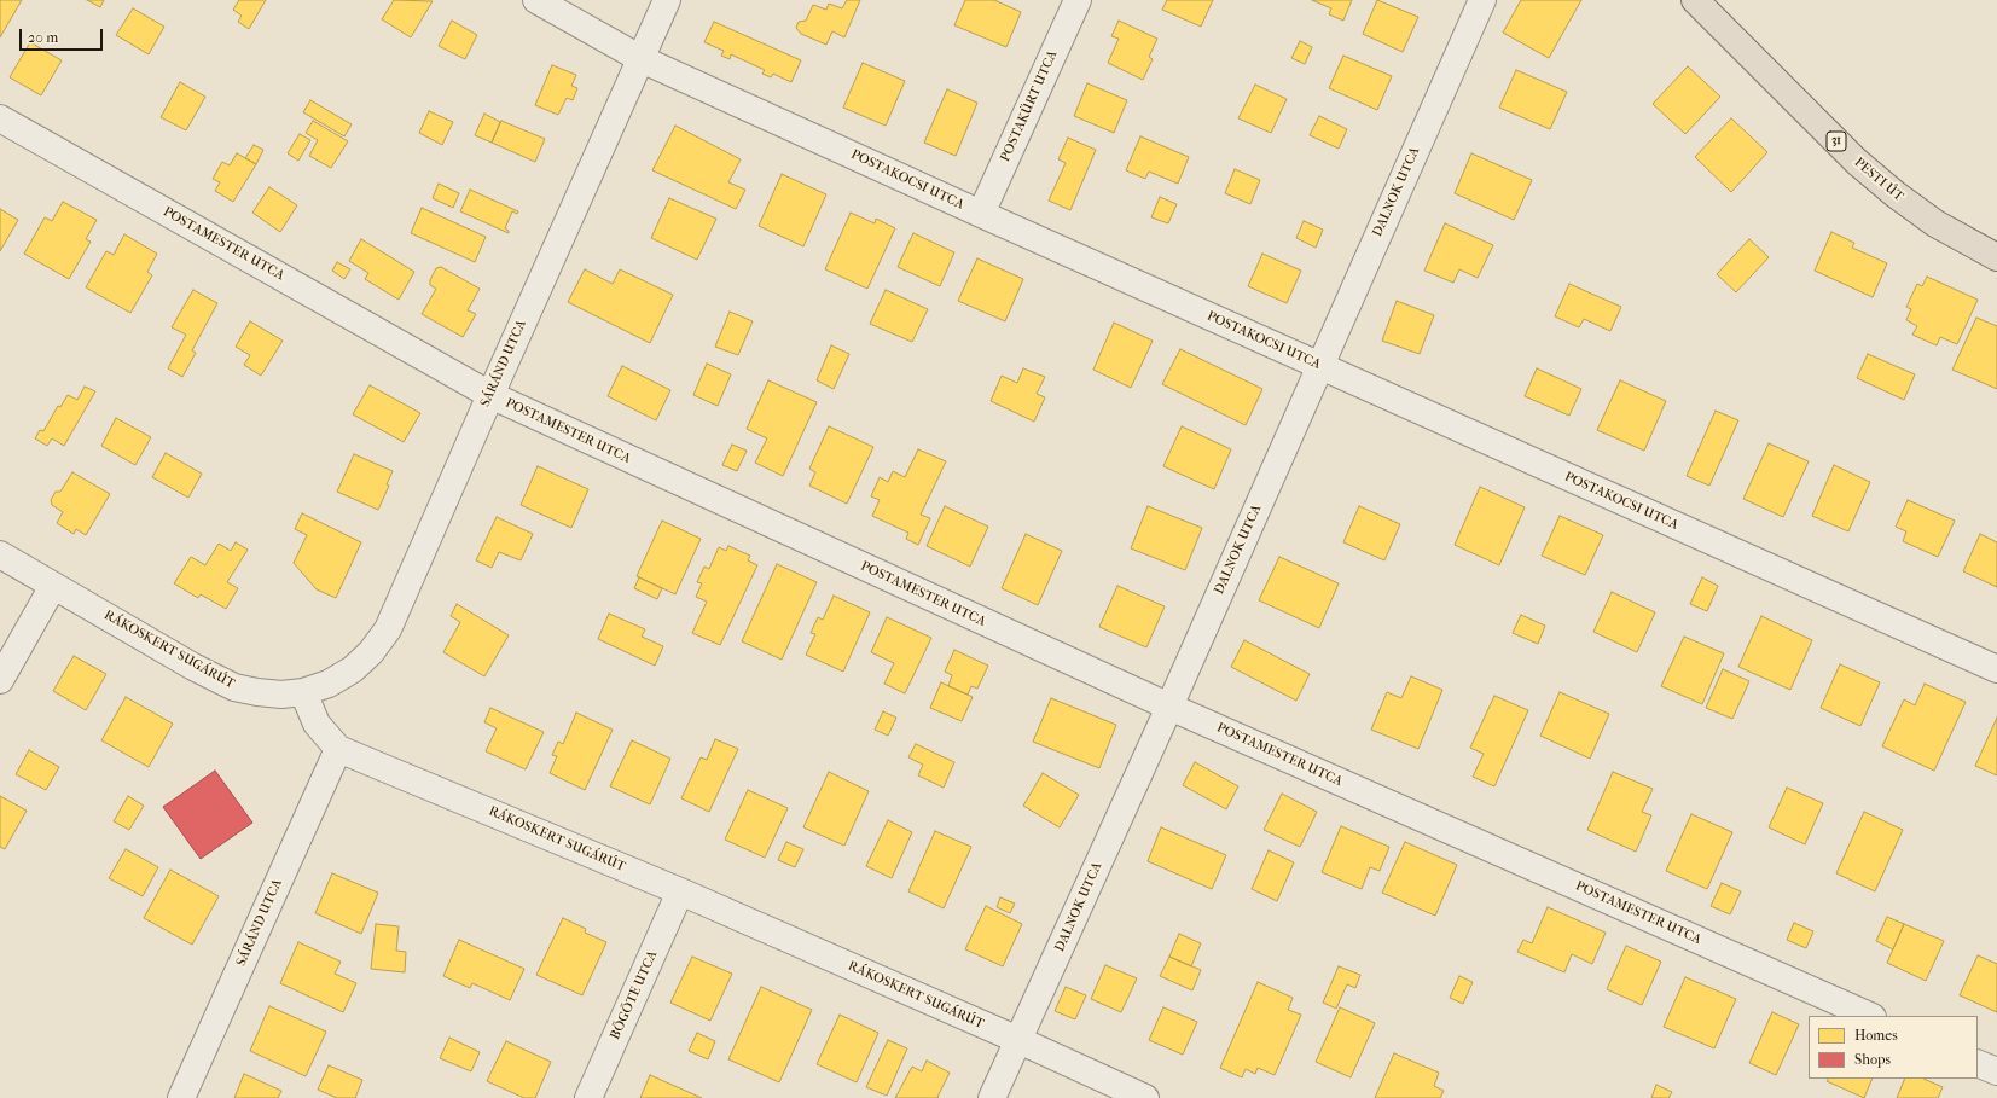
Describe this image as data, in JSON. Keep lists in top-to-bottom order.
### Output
{
  "streets": {
    "main road": ["31", "PESTI ÚT"],
    "street": [
      "POSTAKÜRT UTCA",
      "POSTAKOCSI UTCA",
      "DALNOK UTCA",
      "POSTAMESTER UTCA",
      "SÁRÁND UTCA",
      "RÁKOSKERT SUGÁRÚT",
      "BÖGÖTE UTCA"
    ]
  },
  "crossings": [
    ["POSTAKÜRT UTCA", "POSTAKOCSI UTCA"],
    ["POSTAKOCSI UTCA", "DALNOK UTCA"],
    ["POSTAKOCSI UTCA", "SÁRÁND UTCA"],
    ["DALNOK UTCA", "POSTAMESTER UTCA"],
    ["DALNOK UTCA", "RÁKOSKERT SUGÁRÚT"],
    ["POSTAMESTER UTCA", "SÁRÁND UTCA"],
    ["SÁRÁND UTCA", "RÁKOSKERT SUGÁRÚT"],
    ["RÁKOSKERT SUGÁRÚT", "BÖGÖTE UTCA"]
  ],
  "legend": ["Homes", "Shops"],
  "scale_bar": "20 m"
}
